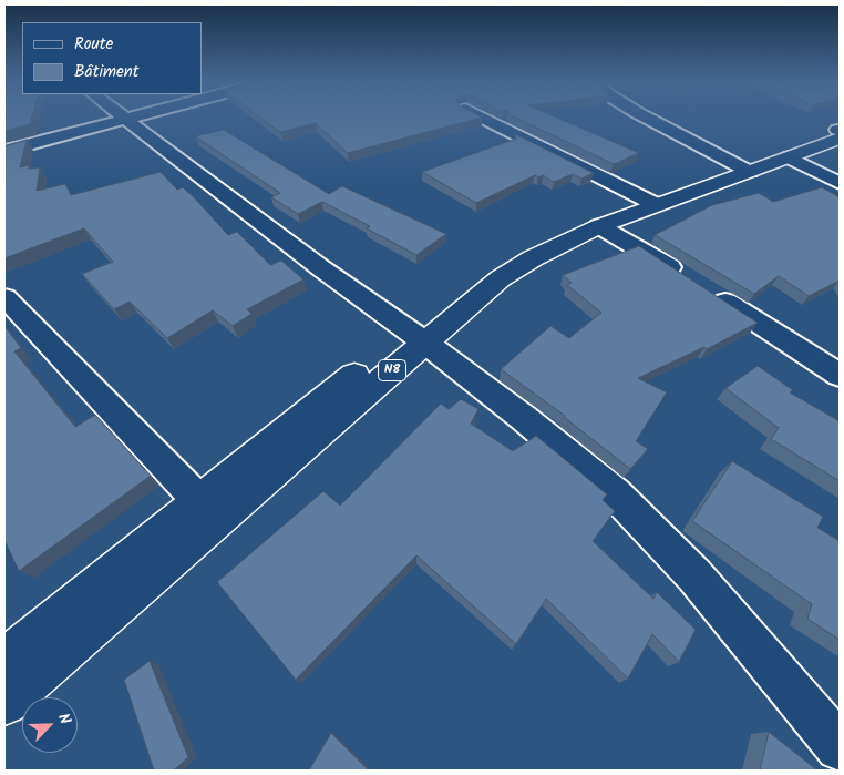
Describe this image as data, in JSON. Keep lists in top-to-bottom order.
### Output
{
  "streets": {
    "highway": ["N8"]
  },
  "legend": ["Route", "Bâtiment"],
  "north": "top right"
}
